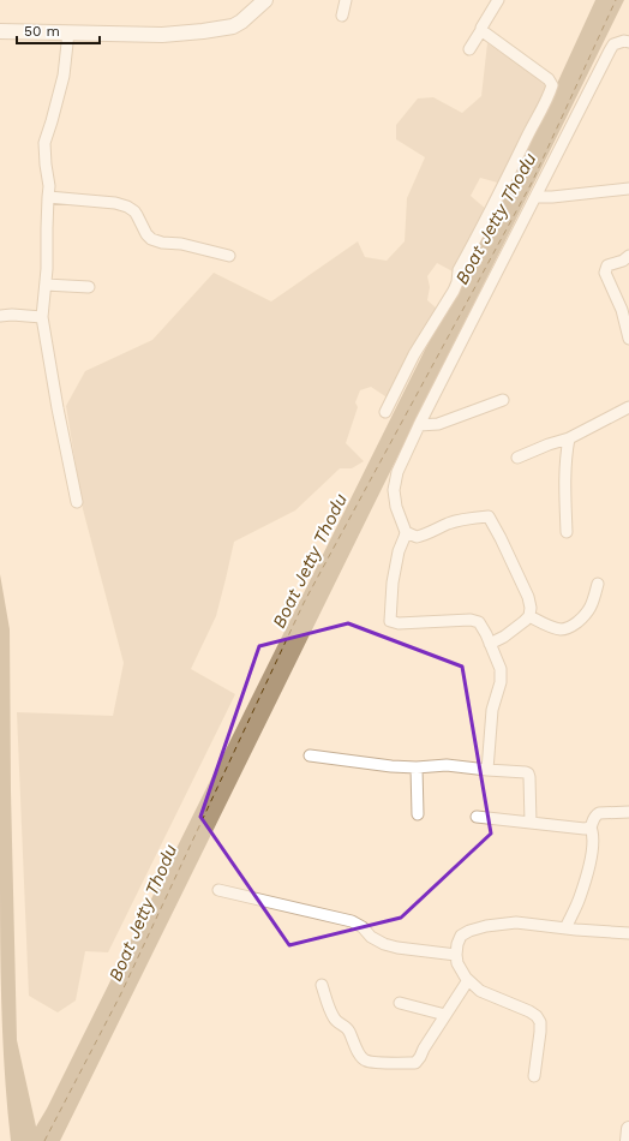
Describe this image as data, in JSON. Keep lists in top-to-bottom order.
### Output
{
  "water": ["Boat Jetty Thodu"],
  "scale_bar": "50 m"
}
